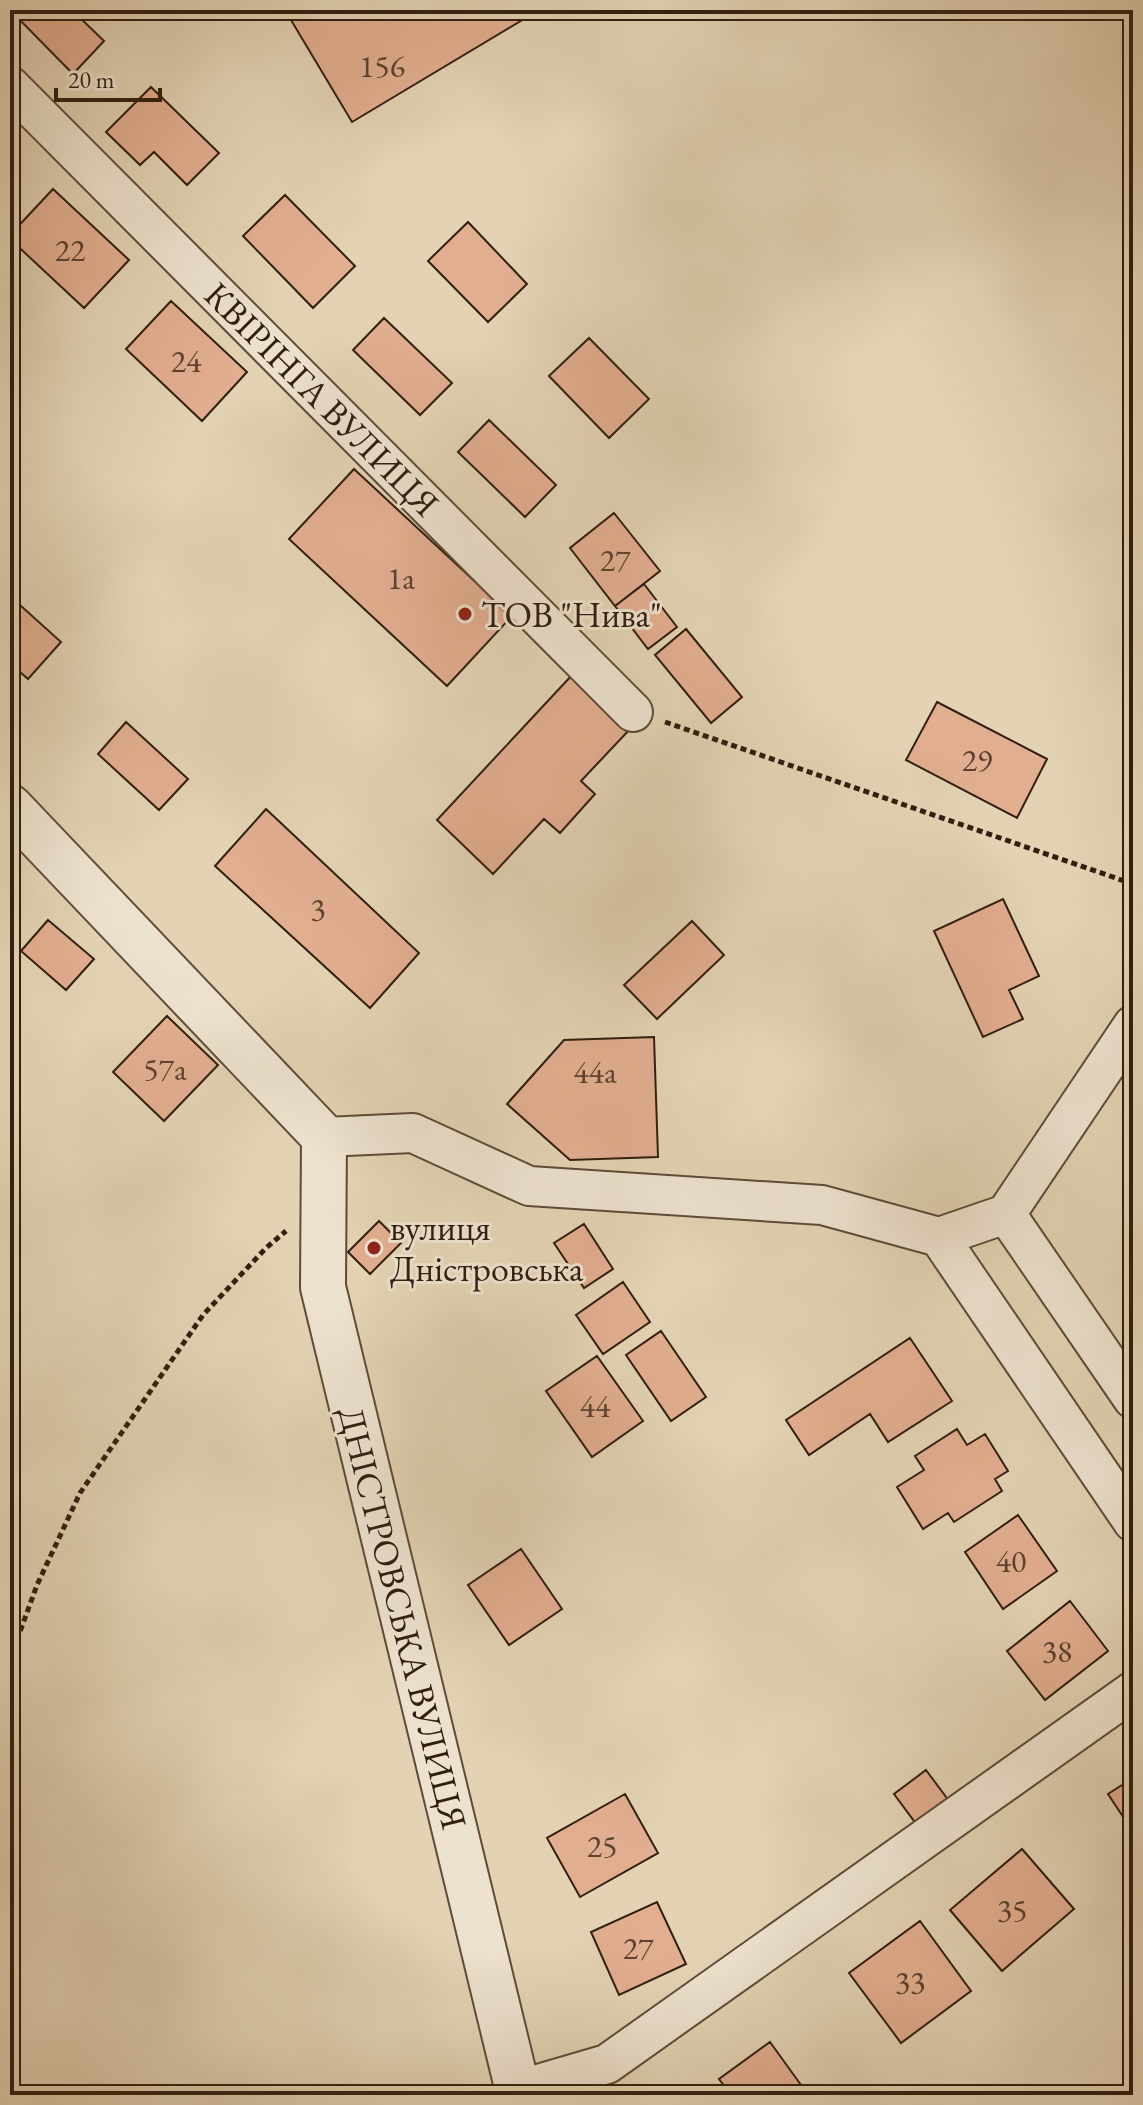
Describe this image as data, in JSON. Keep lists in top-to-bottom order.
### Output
{
  "streets": {
    "street": ["КВІРІНГА ВУЛИЦЯ", "ДНІСТРОВСЬКА ВУЛИЦЯ"]
  },
  "places": ["ТОВ \"Нива\"", "вулиця Дністровська"],
  "house_numbers": [
    "156",
    "22",
    "24",
    "27",
    "1а",
    "29",
    "3",
    "57а",
    "44а",
    "44",
    "40",
    "38",
    "25",
    "35",
    "27",
    "33"
  ],
  "scale_bar": "20 m"
}
